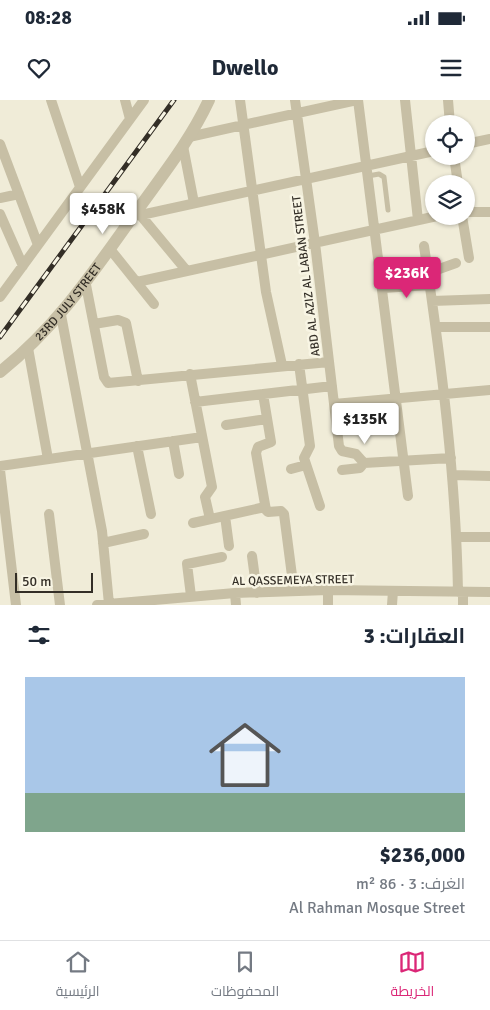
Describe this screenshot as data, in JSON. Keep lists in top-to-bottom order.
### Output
{
  "streets": {
    "street": ["ABD AL AZIZ AL LABAN STREET", "23RD JULY STREET", "AL QASSEMEYA STREET"]
  },
  "scale_bar": "50 m",
  "page": {
    "status": "08:28",
    "header": "Dwello",
    "price": ["$458K", "$236K", "$135K"],
    "scale": "50 m",
    "heading": "العقارات: 3",
    "list": [
      {
        "name": "$236,000",
        "note": "الغرف: 3 · 86 m² · Al Rahman Mosque Street"
      }
    ],
    "tabs": ["الخريطة", "المحفوظات", "الرئيسية"]
  }
}
